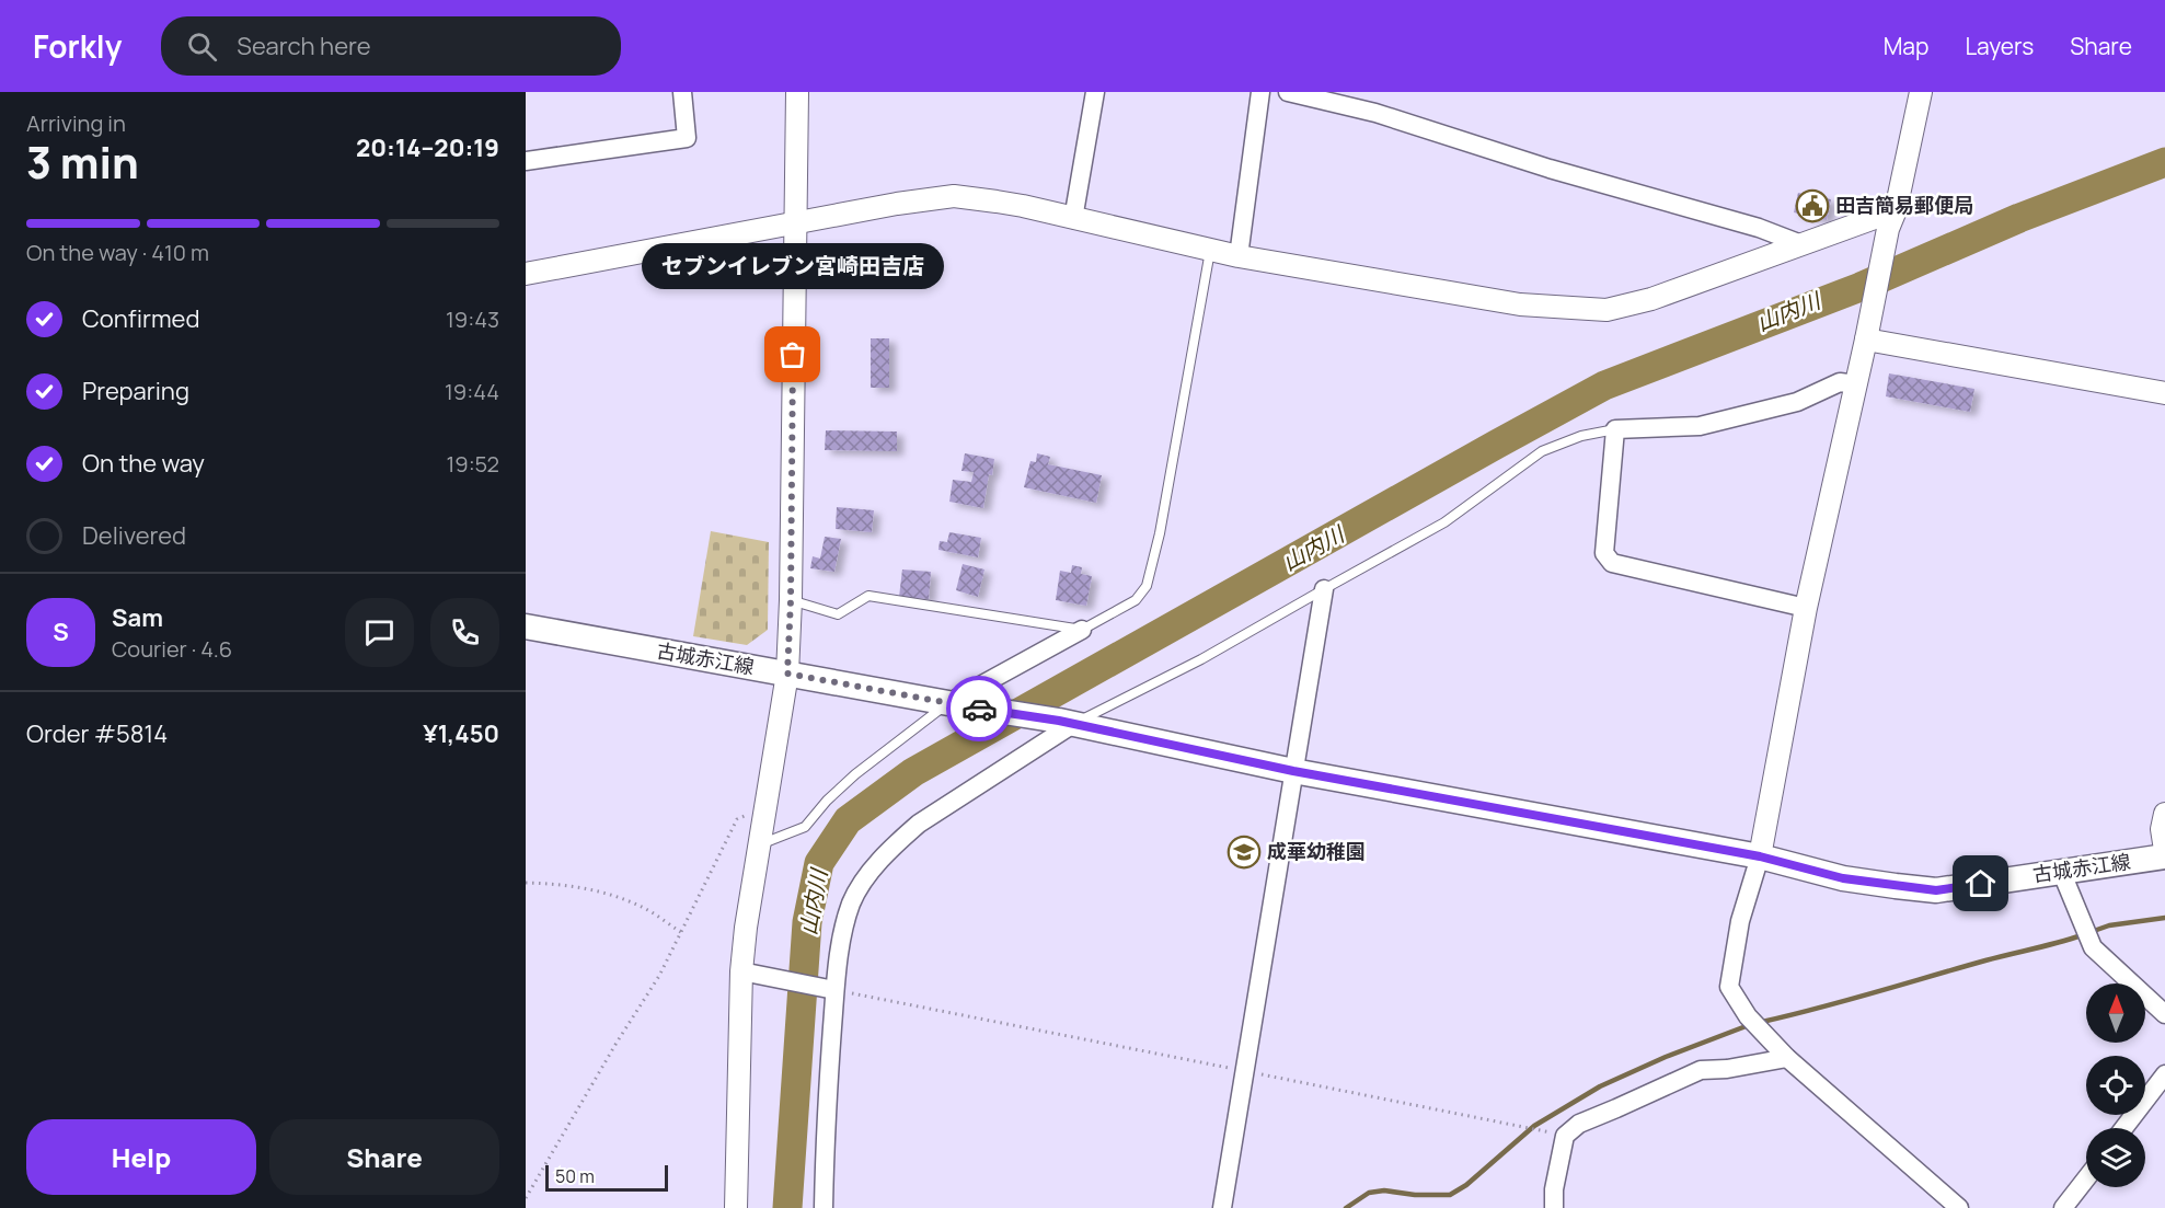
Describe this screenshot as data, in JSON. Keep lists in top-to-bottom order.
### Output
{
  "streets": {
    "main road": ["古城赤江線"]
  },
  "water": ["山内川"],
  "places": {
    "public building": ["田吉簡易郵便局"],
    "other": ["セブンイレブン宮崎田吉店"],
    "school or university": ["成華幼稚園"]
  },
  "scale_bar": "50 m",
  "north": "top",
  "page": {
    "header": "Forkly",
    "search": "Search here",
    "nav": ["Map", "Layers", "Share"],
    "heading": ["3 min", "Arriving in", "20:14–20:19"],
    "panel": [
      "Sam",
      "Courier · 4.6",
      "Order #5814",
      "¥1,450"
    ],
    "bar": "On the way · 410 m",
    "bubble": "セブンイレブン宮崎田吉店",
    "list": [
      ["Confirmed", "19:43"],
      ["Preparing", "19:44"],
      ["On the way", "19:52"],
      "Delivered"
    ],
    "round": "S",
    "buttons": ["Help", "Share"],
    "scale": "50 m"
  }
}
